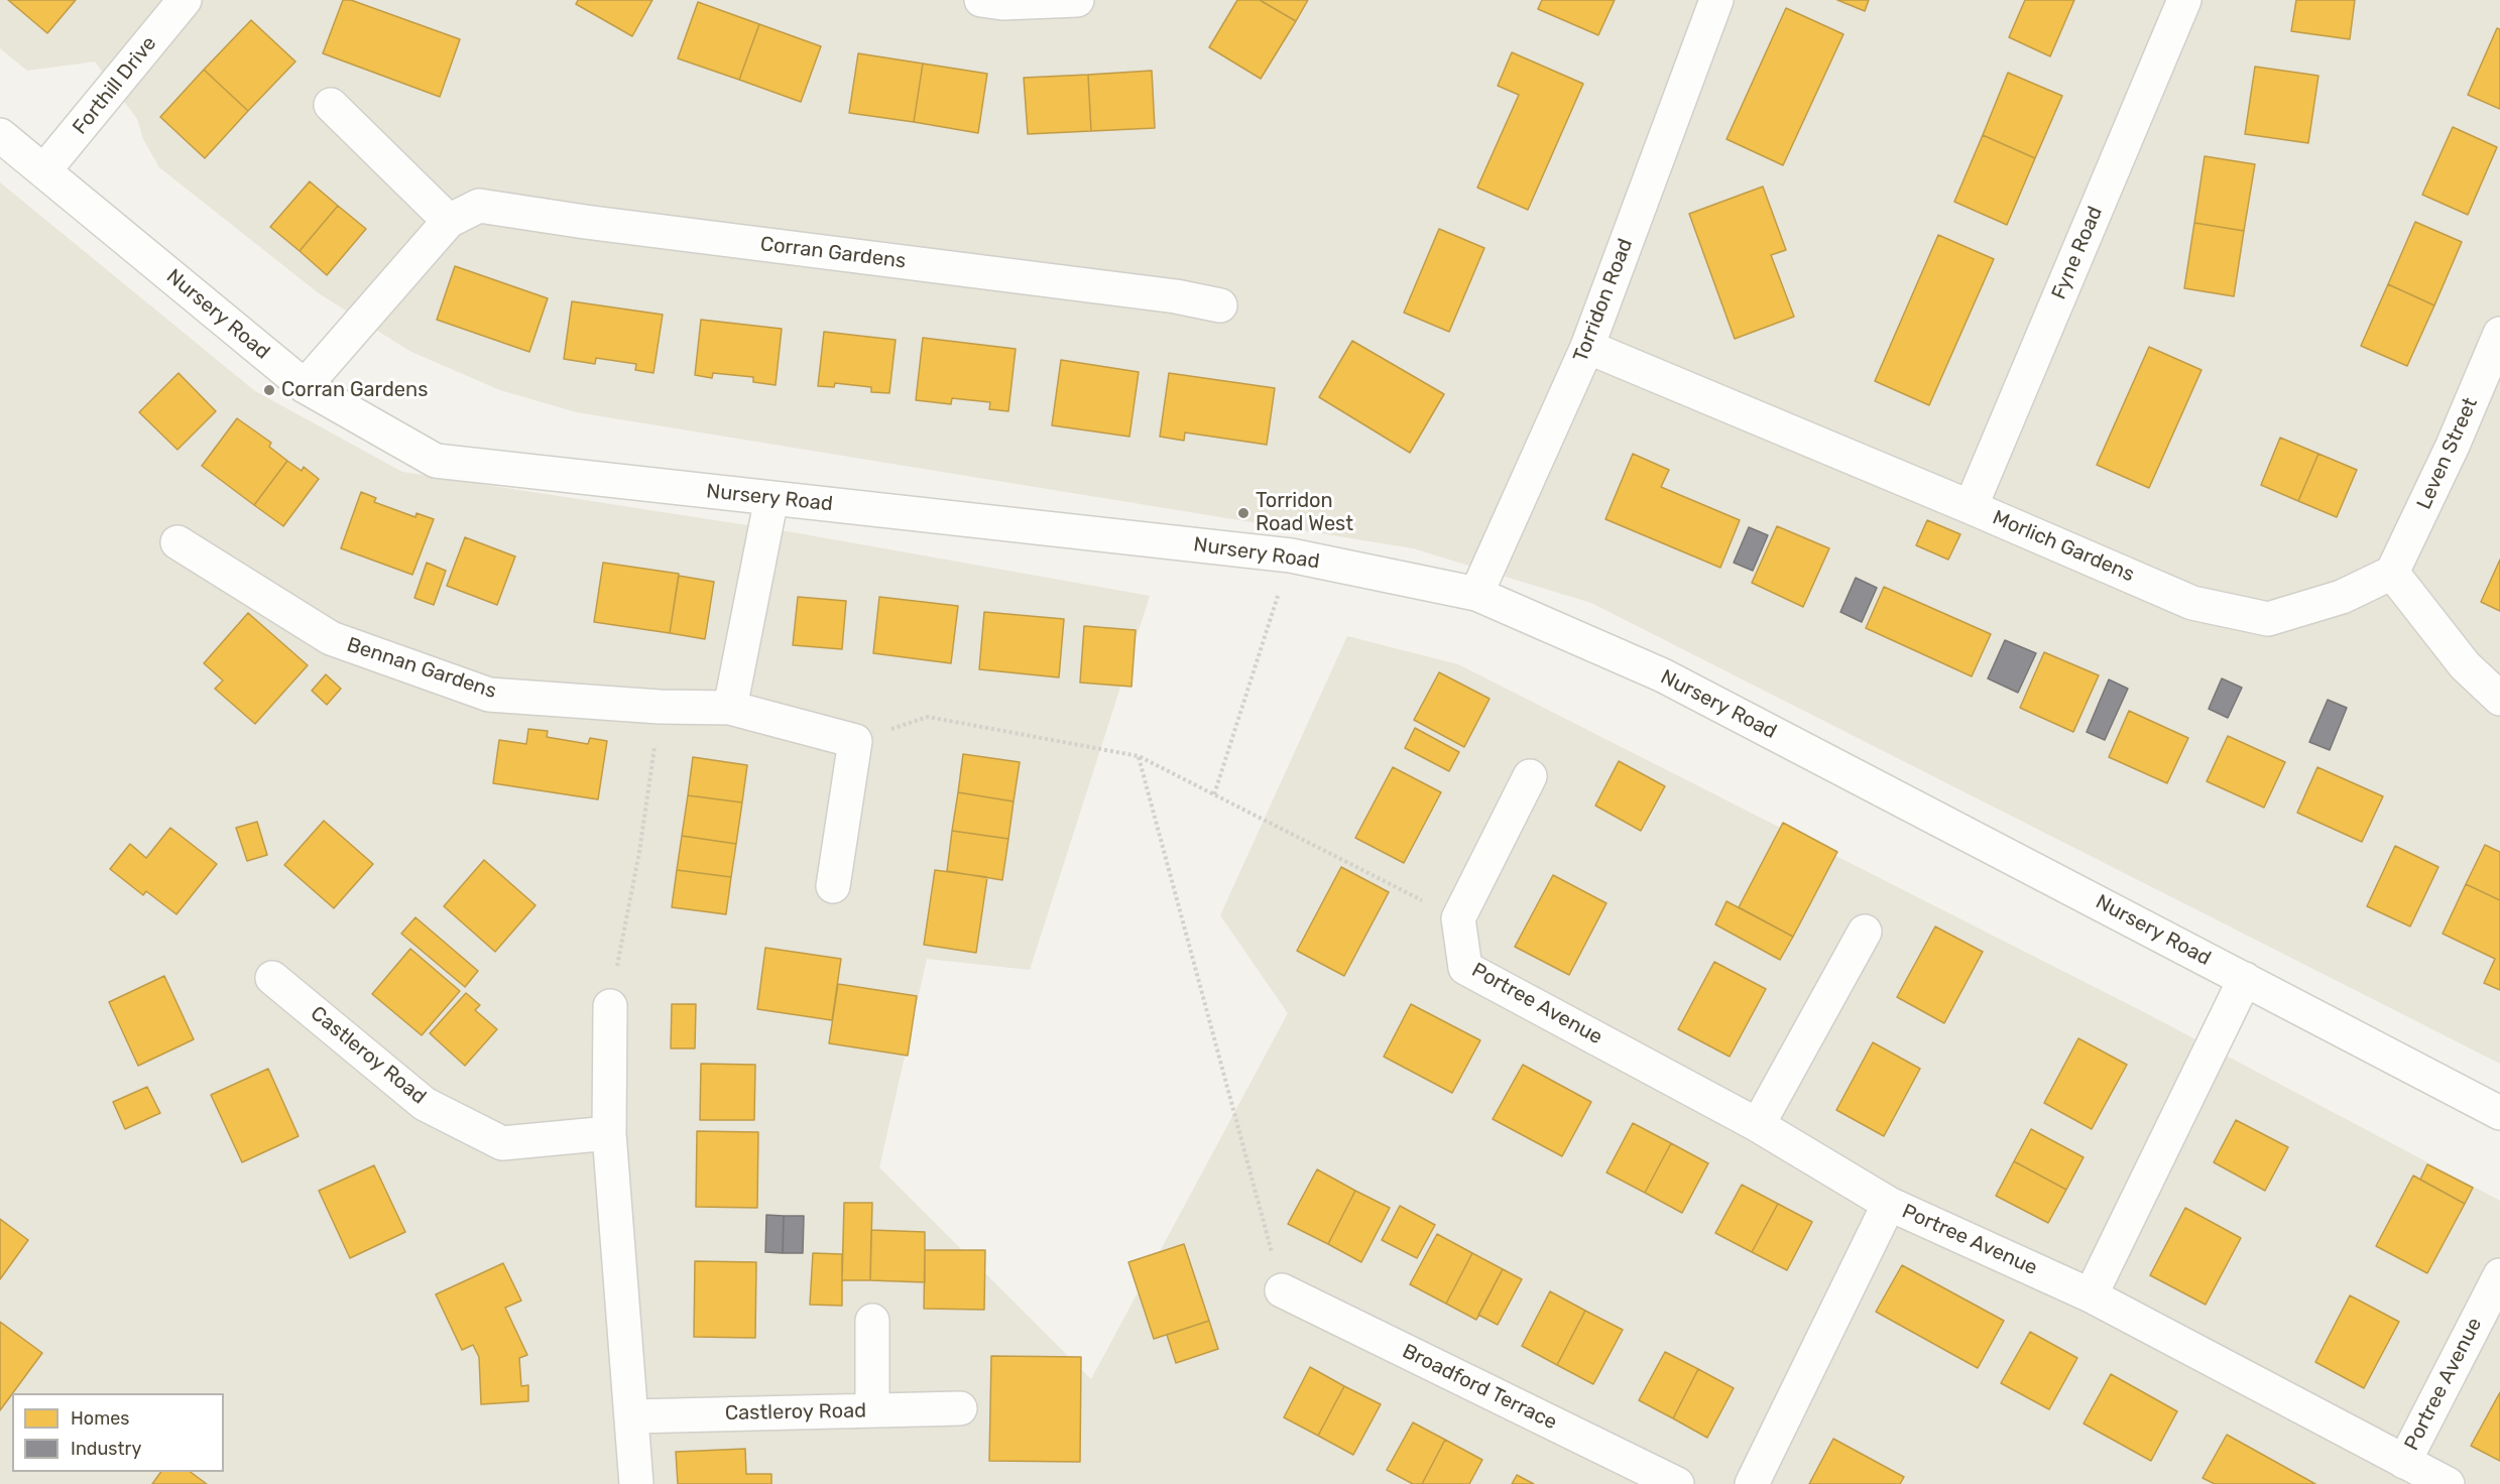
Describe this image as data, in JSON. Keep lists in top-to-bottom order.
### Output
{
  "streets": {
    "street": [
      "Forthill Drive",
      "Corran Gardens",
      "Fyne Road",
      "Torridon Road",
      "Nursery Road",
      "Leven Street",
      "Morlich Gardens",
      "Bennan Gardens",
      "Portree Avenue",
      "Castleroy Road",
      "Broadford Terrace"
    ]
  },
  "crossings": [
    ["Forthill Drive", "Nursery Road"],
    ["Corran Gardens", "Nursery Road"],
    ["Fyne Road", "Morlich Gardens"],
    ["Torridon Road", "Nursery Road"],
    ["Torridon Road", "Morlich Gardens"],
    ["Leven Street", "Morlich Gardens"]
  ],
  "places": ["Corran Gardens", "Torridon Road West"],
  "legend": ["Homes", "Industry"]
}
